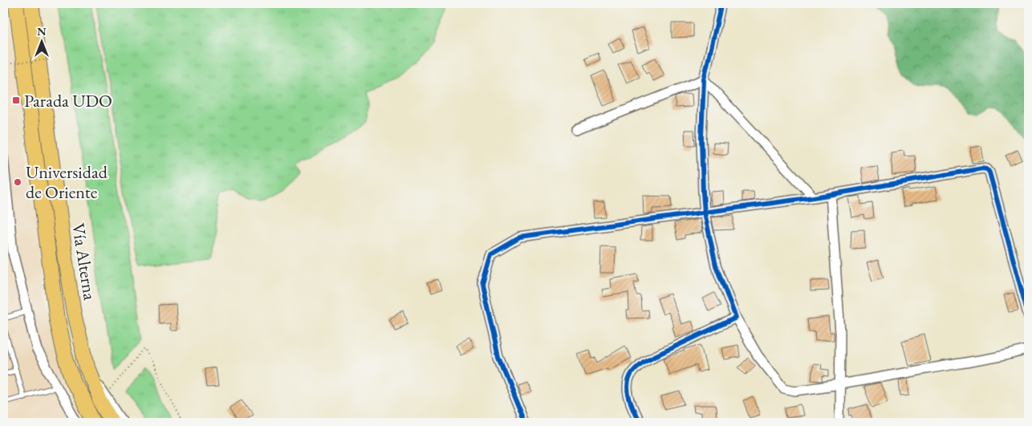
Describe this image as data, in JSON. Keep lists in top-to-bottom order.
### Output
{
  "streets": {
    "highway": ["Vía Alterna"]
  },
  "places": {
    "transit": ["Parada UDO"],
    "other": ["Universidad de Oriente"]
  },
  "north": "top"
}
